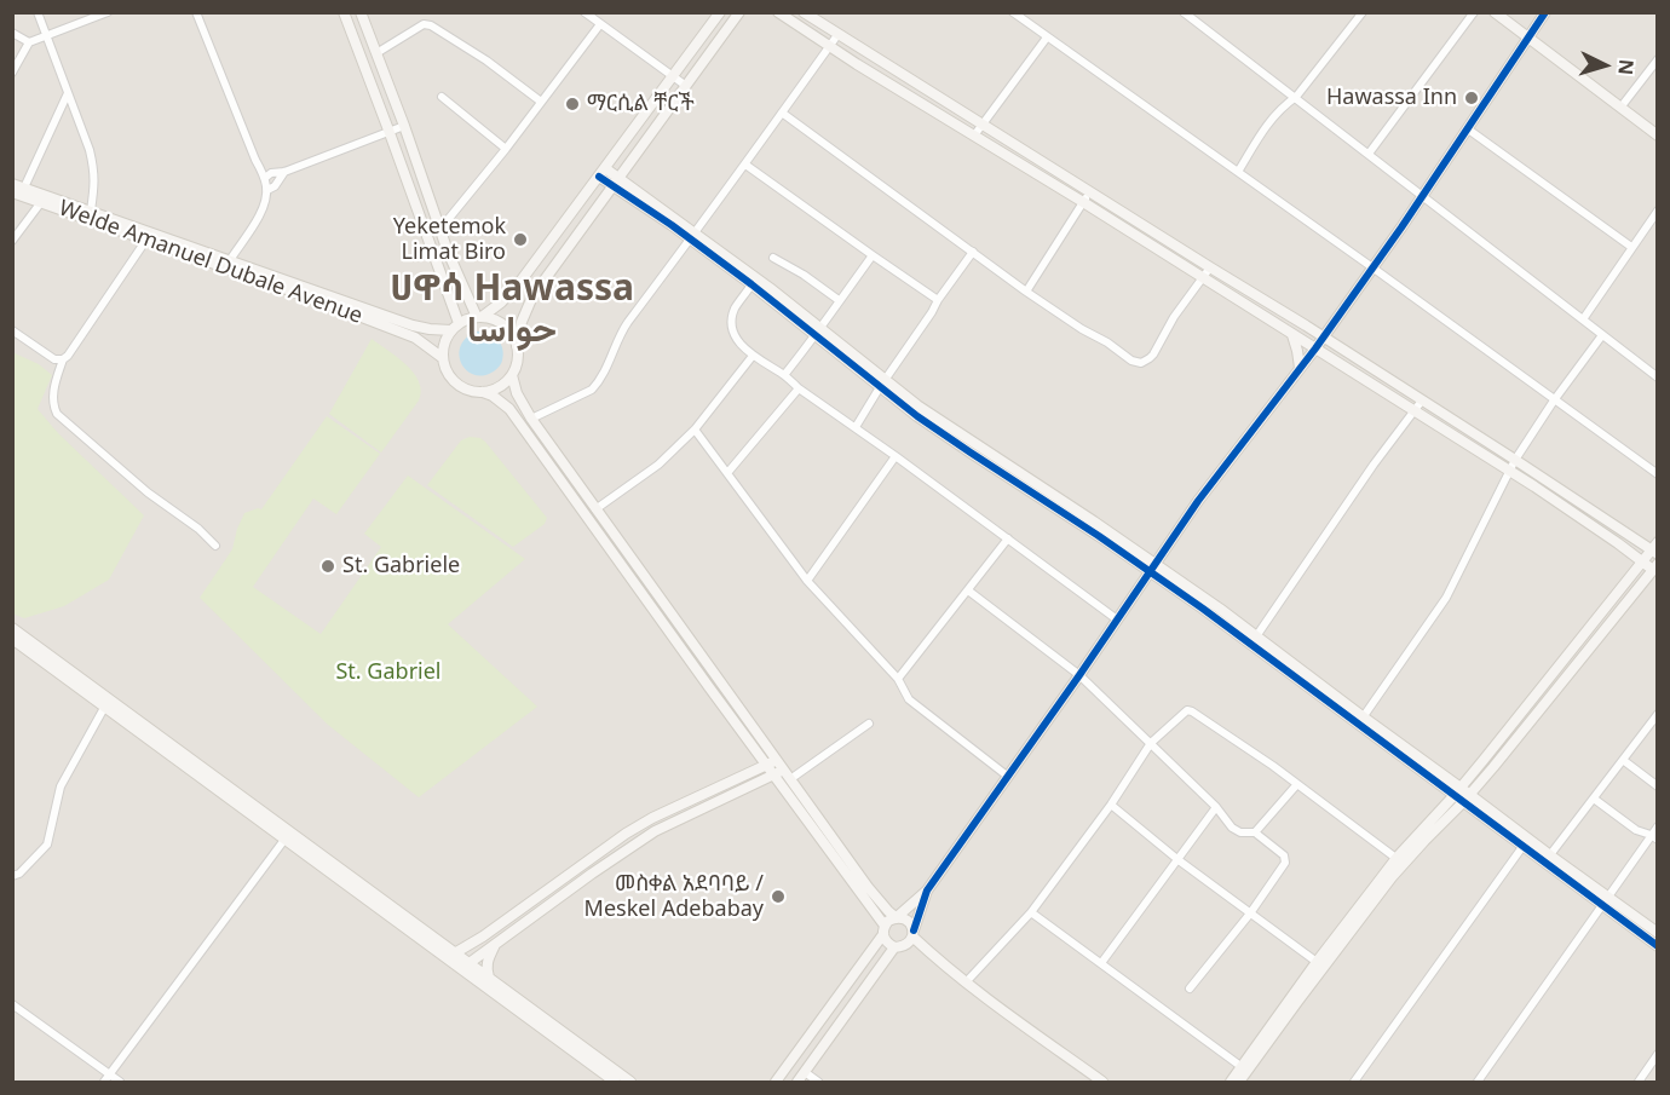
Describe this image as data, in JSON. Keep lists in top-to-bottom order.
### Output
{
  "streets": {
    "street": ["Welde Amanuel Dubale Avenue"]
  },
  "districts": ["ሀዋሳ Hawassa حواسا"],
  "parks": ["St. Gabriel"],
  "places": [
    "Hawassa Inn",
    "ማርሲል ቸርች",
    "Yeketemok Limat Biro",
    "St. Gabriele",
    "መስቀል አደባባይ / Meskel Adebabay"
  ],
  "north": "right"
}
